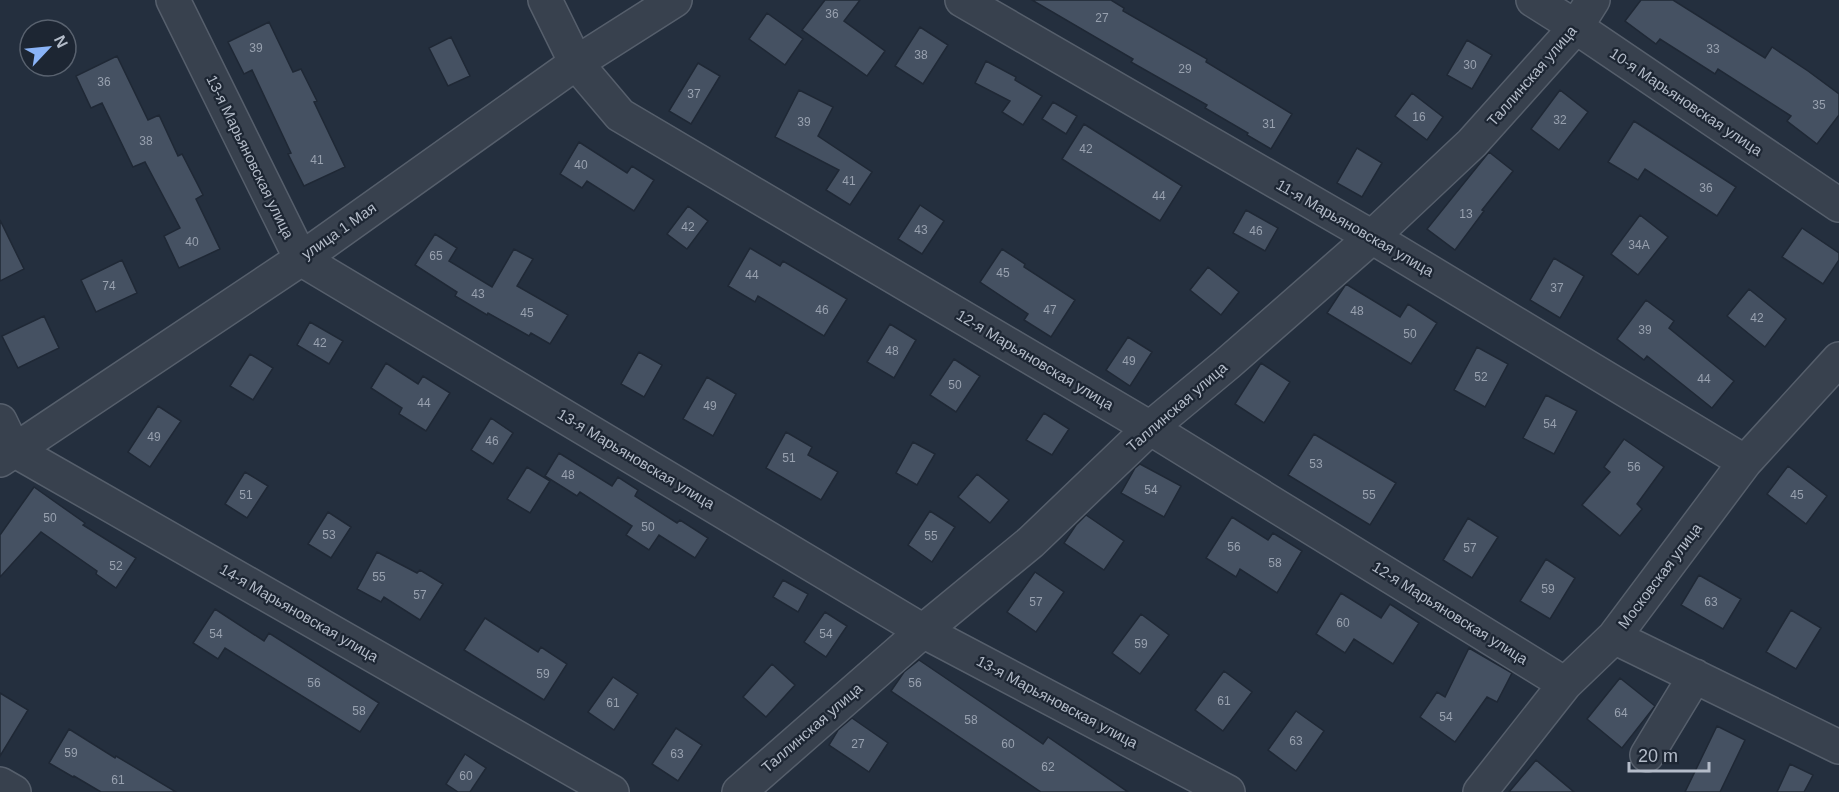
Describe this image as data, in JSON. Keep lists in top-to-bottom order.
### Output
{
  "streets": {
    "street": [
      "Таллинская улица",
      "10-я Марьяновская улица",
      "13-я Марьяновская улица",
      "11-я Марьяновская улица",
      "улица 1 Мая",
      "12-я Марьяновская улица",
      "Московская улица",
      "14-я Марьяновская улица"
    ]
  },
  "crossings": [
    ["Таллинская улица", "10-я Марьяновская улица"],
    ["Таллинская улица", "13-я Марьяновская улица"],
    ["Таллинская улица", "11-я Марьяновская улица"],
    ["Таллинская улица", "12-я Марьяновская улица"],
    ["13-я Марьяновская улица", "улица 1 Мая"],
    ["11-я Марьяновская улица", "Московская улица"],
    ["улица 1 Мая", "12-я Марьяновская улица"],
    ["улица 1 Мая", "14-я Марьяновская улица"],
    ["12-я Марьяновская улица", "Московская улица"]
  ],
  "house_numbers": [
    "36",
    "27",
    "39",
    "33",
    "38",
    "30",
    "29",
    "36",
    "37",
    "35",
    "16",
    "32",
    "39",
    "31",
    "38",
    "42",
    "41",
    "40",
    "41",
    "36",
    "44",
    "13",
    "42",
    "43",
    "46",
    "40",
    "34А",
    "65",
    "45",
    "44",
    "74",
    "37",
    "43",
    "46",
    "47",
    "48",
    "45",
    "42",
    "39",
    "50",
    "42",
    "48",
    "49",
    "52",
    "44",
    "50",
    "44",
    "49",
    "54",
    "49",
    "46",
    "51",
    "53",
    "56",
    "48",
    "54",
    "51",
    "55",
    "45",
    "50",
    "50",
    "53",
    "55",
    "56",
    "57",
    "58",
    "52",
    "55",
    "59",
    "57",
    "57",
    "63",
    "60",
    "54",
    "54",
    "59",
    "59",
    "56",
    "56",
    "61",
    "61",
    "58",
    "64",
    "54",
    "58",
    "63",
    "27",
    "60",
    "59",
    "63",
    "62",
    "60",
    "61"
  ],
  "scale_bar": "20 m",
  "north": "top right"
}
